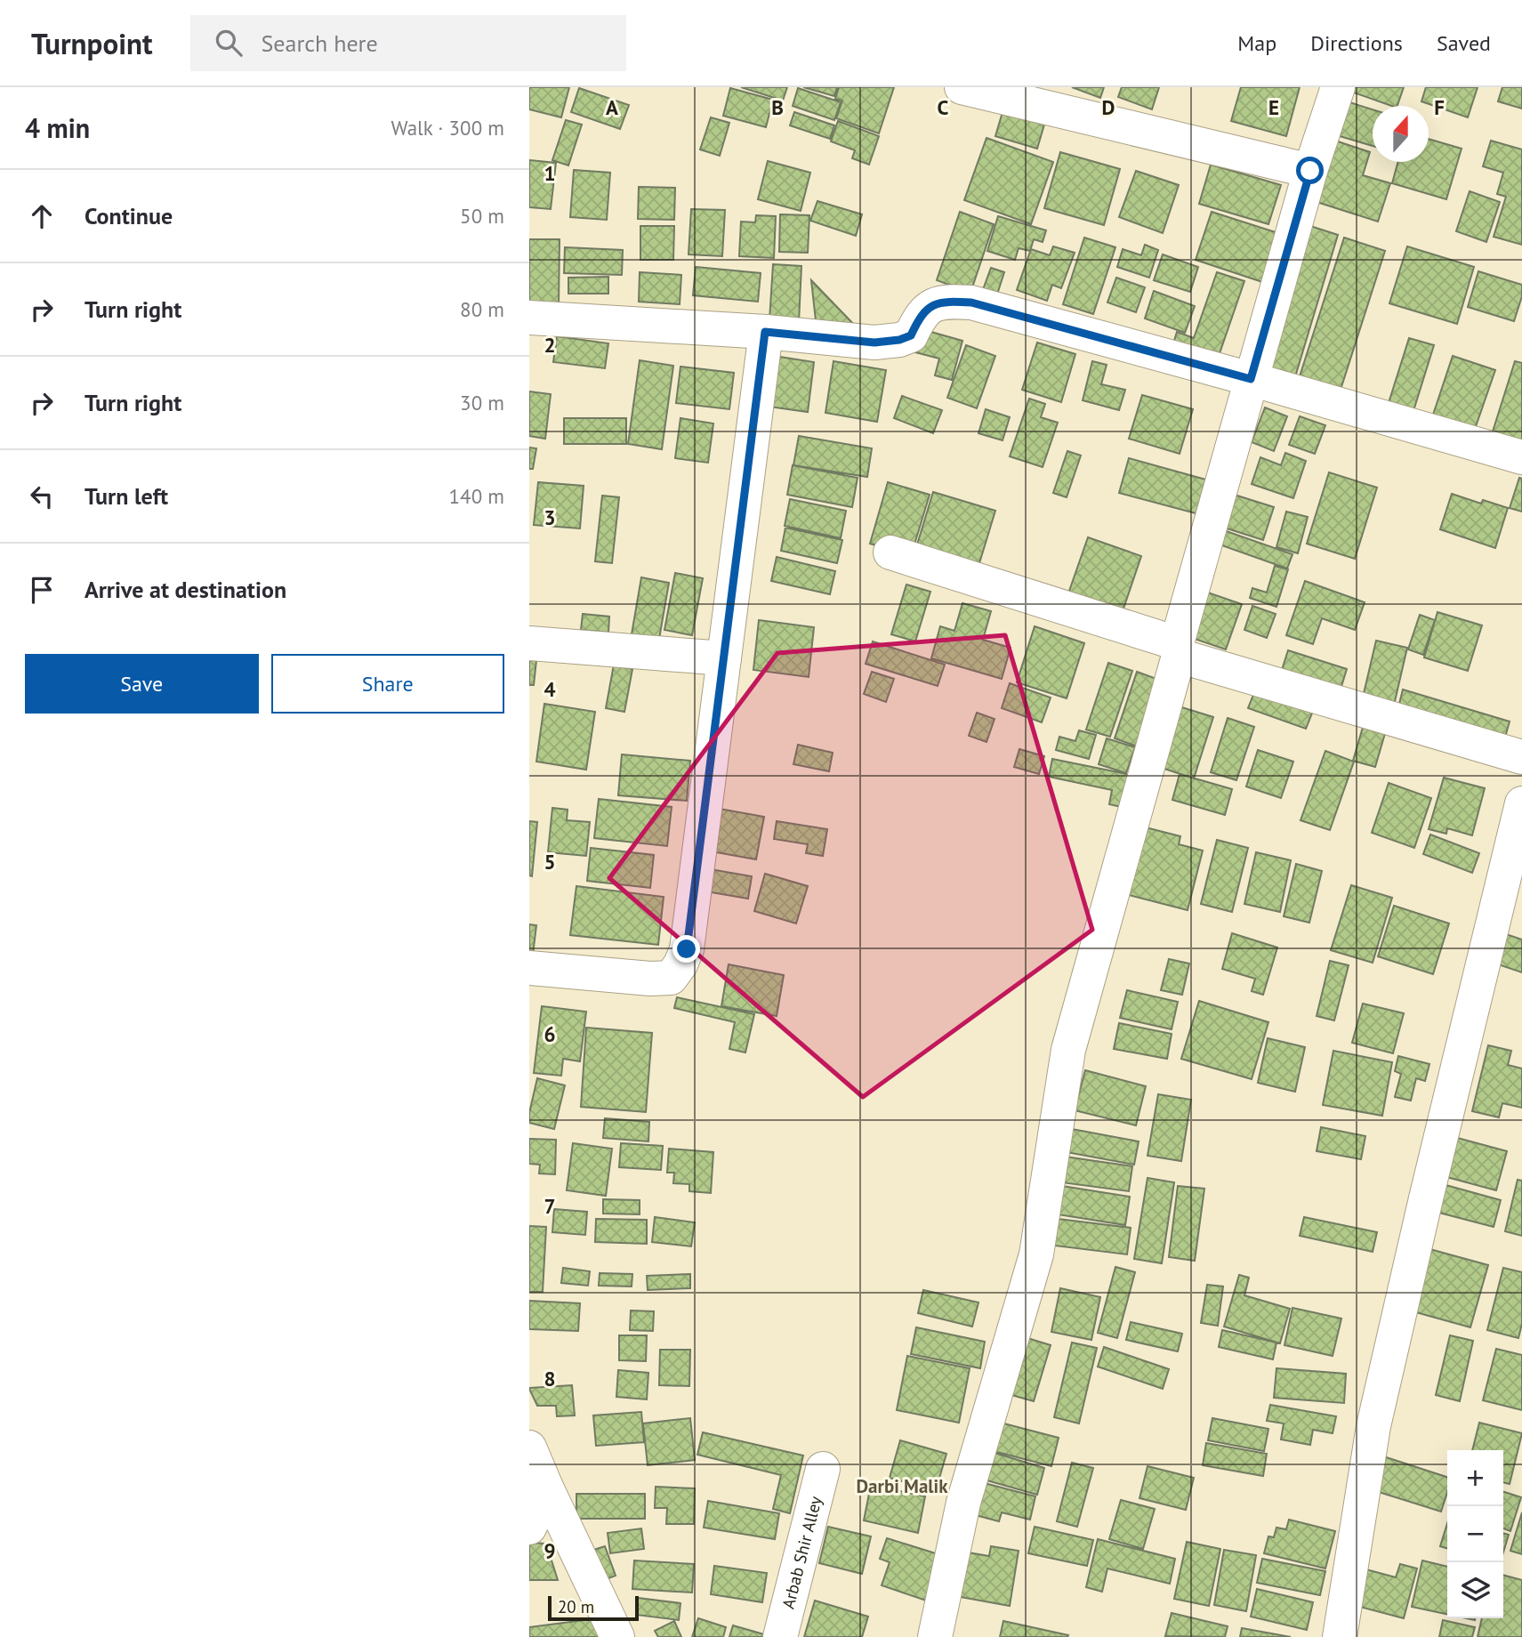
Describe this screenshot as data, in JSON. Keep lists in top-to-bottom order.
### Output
{
  "streets": {
    "street": ["Arbab Shir Alley"]
  },
  "districts": ["Darbi Malik"],
  "scale_bar": "20 m",
  "north": "top",
  "page": {
    "header": "Turnpoint",
    "search": "Search here",
    "nav": ["Map", "Directions", "Saved"],
    "heading": ["4 min", "Walk · 300 m"],
    "list": [
      ["Continue", "50 m"],
      ["Turn right", "80 m"],
      ["Turn right", "30 m"],
      ["Turn left", "140 m"],
      "Arrive at destination"
    ],
    "buttons": ["Save", "Share"],
    "map_buttons": ["+", "−"],
    "scale": "20 m"
  },
  "grid": {
    "columns": [
      "A",
      "B",
      "C",
      "D",
      "E",
      "F"
    ],
    "rows": [
      "1",
      "2",
      "3",
      "4",
      "5",
      "6",
      "7",
      "8",
      "9"
    ]
  }
}
